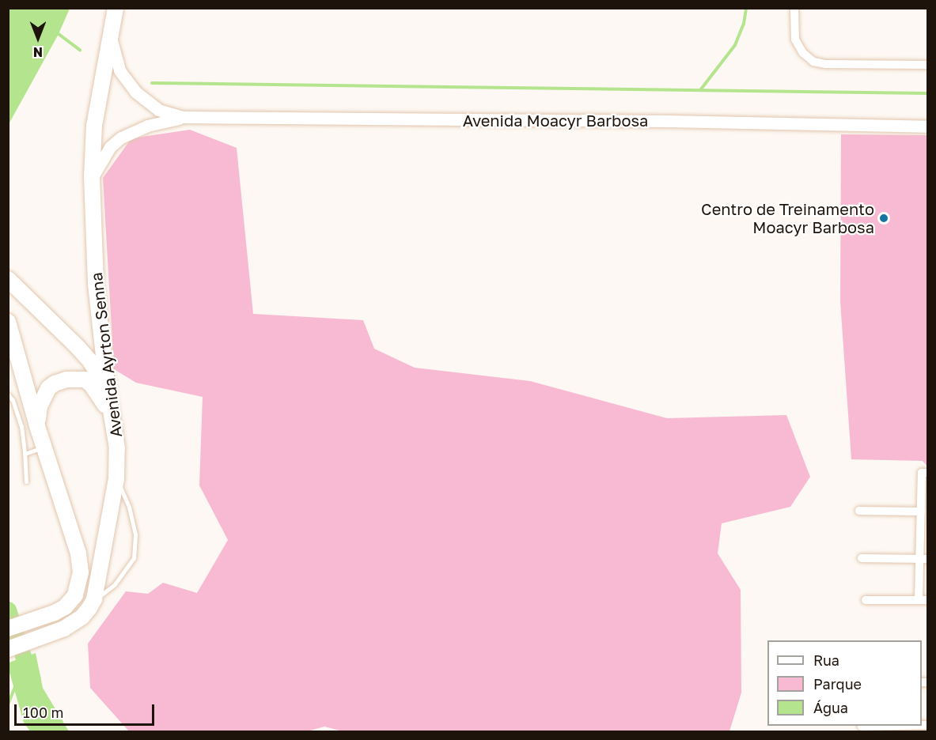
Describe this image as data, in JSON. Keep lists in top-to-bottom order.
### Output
{
  "streets": {
    "highway": ["Avenida Ayrton Senna"],
    "street": ["Avenida Moacyr Barbosa"]
  },
  "crossings": [
    ["Avenida Moacyr Barbosa", "Avenida Ayrton Senna"]
  ],
  "places": ["Centro de Treinamento Moacyr Barbosa"],
  "legend": ["Rua", "Parque", "Água"],
  "scale_bar": "100 m",
  "north": "bottom"
}
